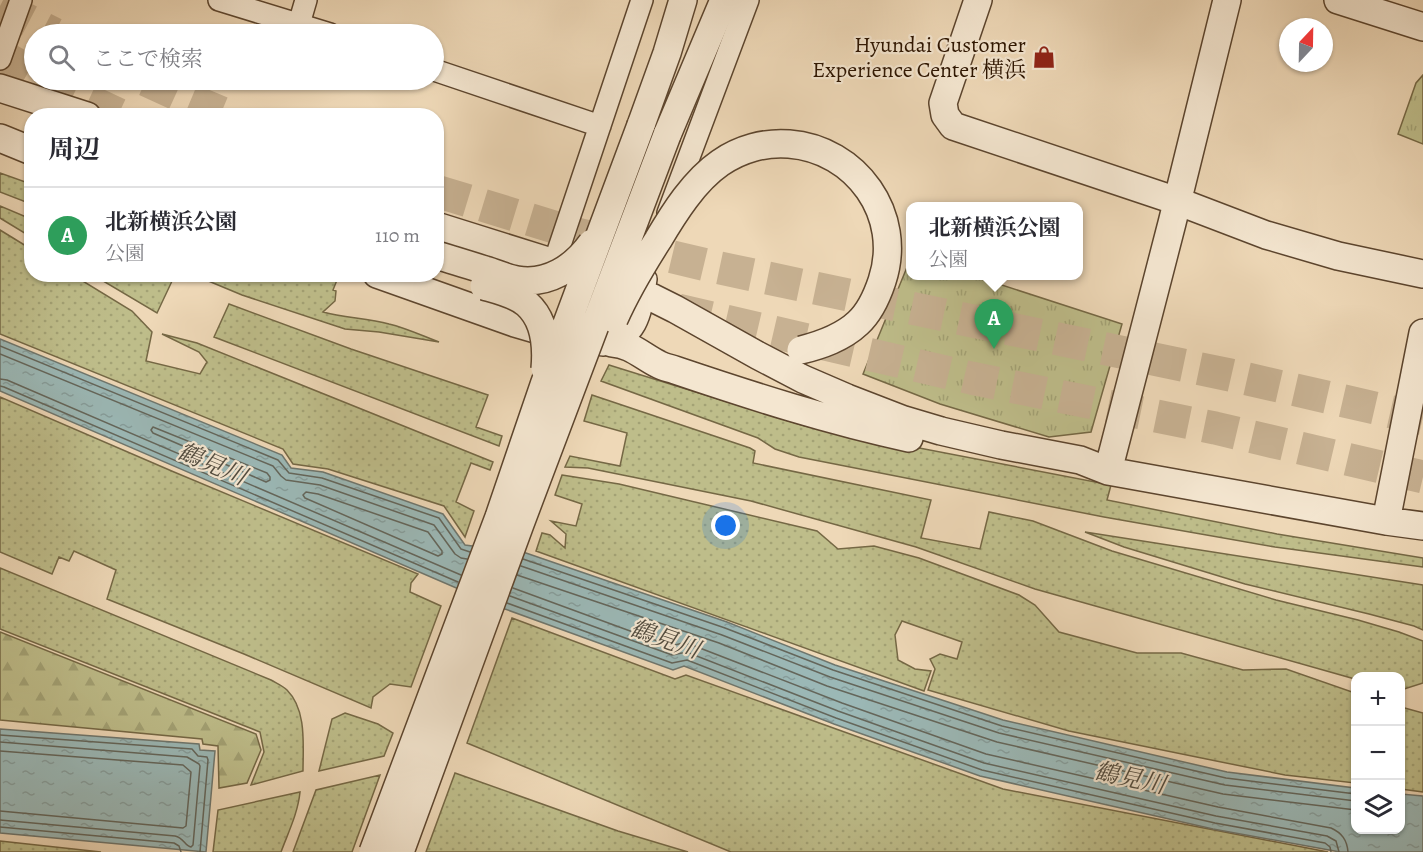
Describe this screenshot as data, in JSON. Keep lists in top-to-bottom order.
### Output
{
  "water": ["鶴見川"],
  "places": {
    "shop": ["Hyundai Customer Experience Center 横浜"]
  },
  "north": "top",
  "page": {
    "search": "ここで検索",
    "heading": "周辺",
    "list": [
      {
        "mark": "A",
        "name": "北新横浜公園",
        "note": "公園",
        "value": "110 m"
      }
    ],
    "popup": ["北新横浜公園", "公園"],
    "pins": "A",
    "map_buttons": ["+", "−"]
  }
}
